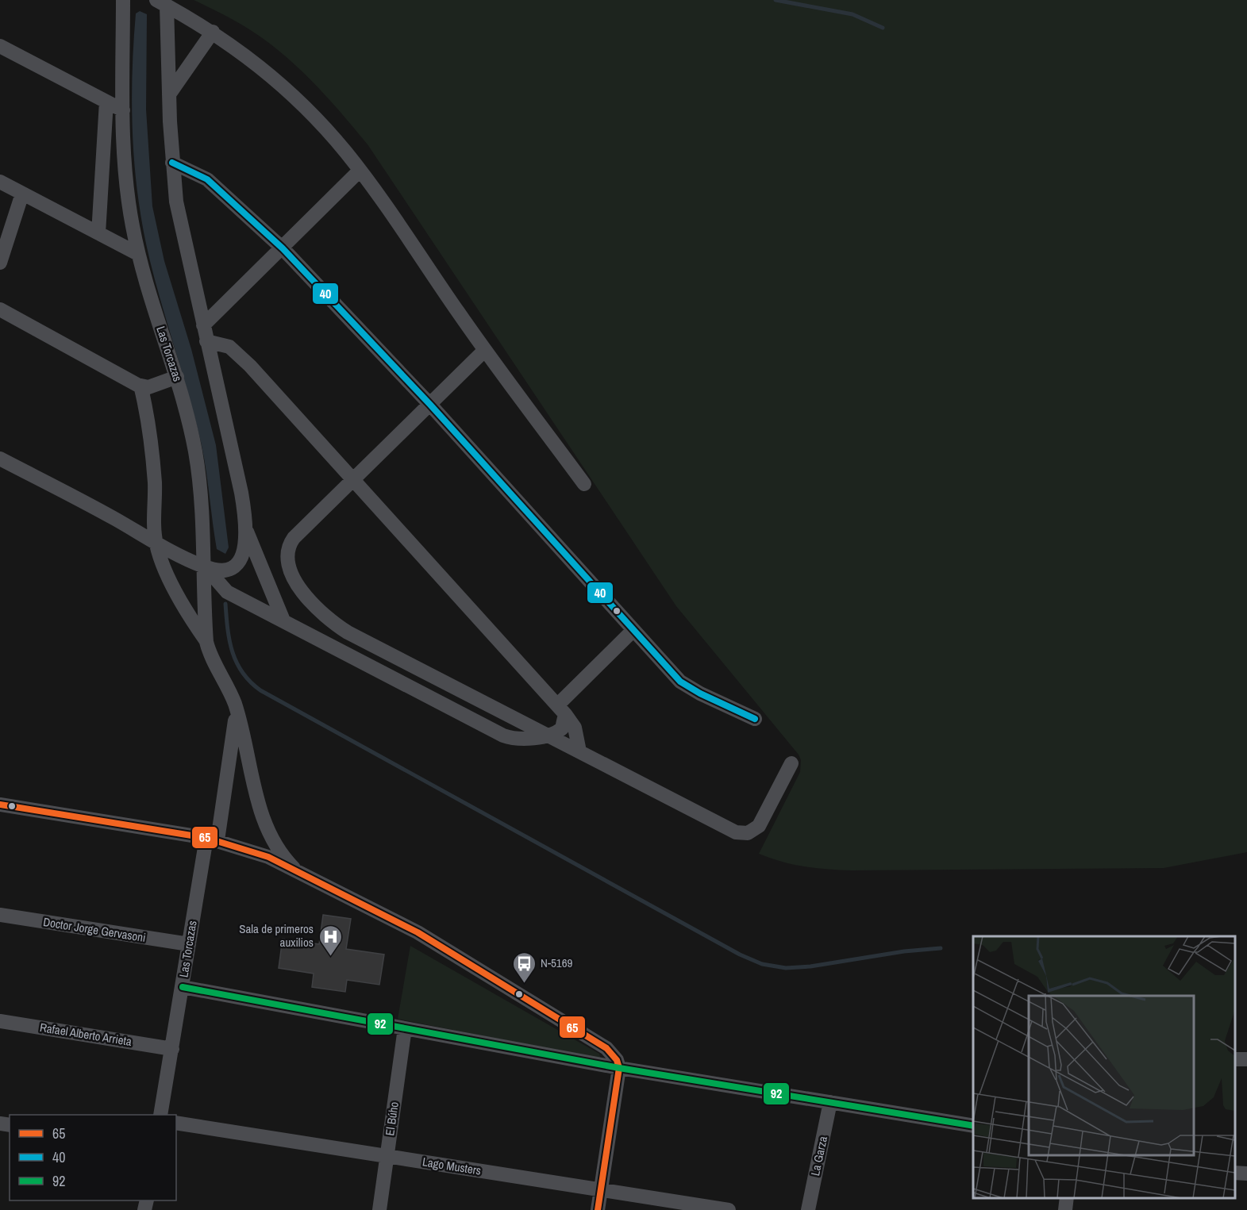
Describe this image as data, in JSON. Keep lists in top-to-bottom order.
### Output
{
  "streets": {
    "street": [
      "Las Torcazas",
      "Doctor Jorge Gervasoni",
      "Rafael Alberto Arrieta",
      "El Búho",
      "La Garza",
      "Lago Musters"
    ]
  },
  "crossings": [
    ["Las Torcazas", "Doctor Jorge Gervasoni"],
    ["Las Torcazas", "Rafael Alberto Arrieta"],
    ["El Búho", "Lago Musters"]
  ],
  "places": {
    "hospital": ["Sala de primeros auxilios"],
    "bus stop": ["N-5169"]
  },
  "lines": ["transit line 40", "transit line 65", "transit line 92"],
  "legend": ["65", "40", "92"]
}
